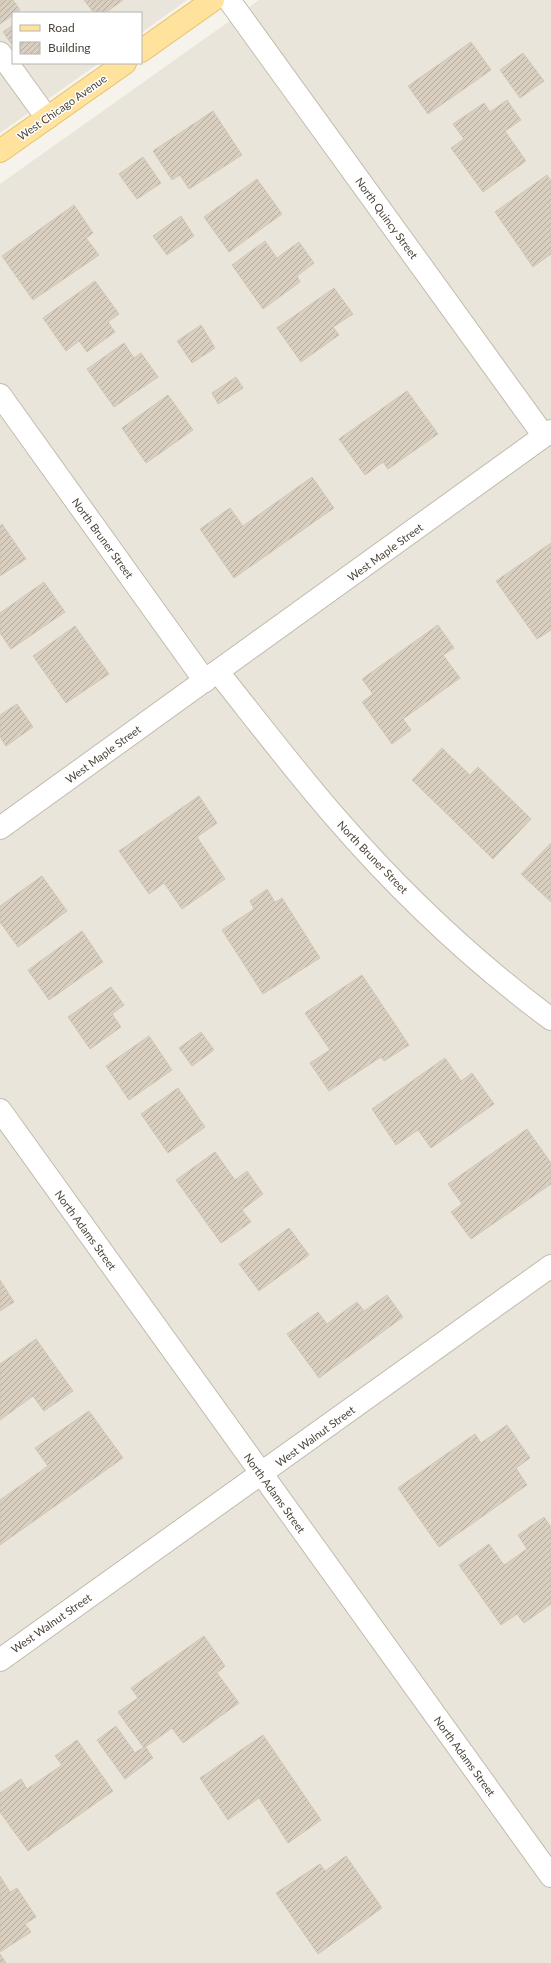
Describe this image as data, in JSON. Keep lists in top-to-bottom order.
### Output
{
  "streets": {
    "main road": ["West Chicago Avenue"],
    "street": [
      "North Quincy Street",
      "North Bruner Street",
      "West Maple Street",
      "North Adams Street",
      "West Walnut Street"
    ]
  },
  "crossings": [
    ["North Quincy Street", "West Maple Street"],
    ["North Bruner Street", "West Maple Street"],
    ["North Adams Street", "West Walnut Street"]
  ],
  "legend": ["Road", "Building"]
}
